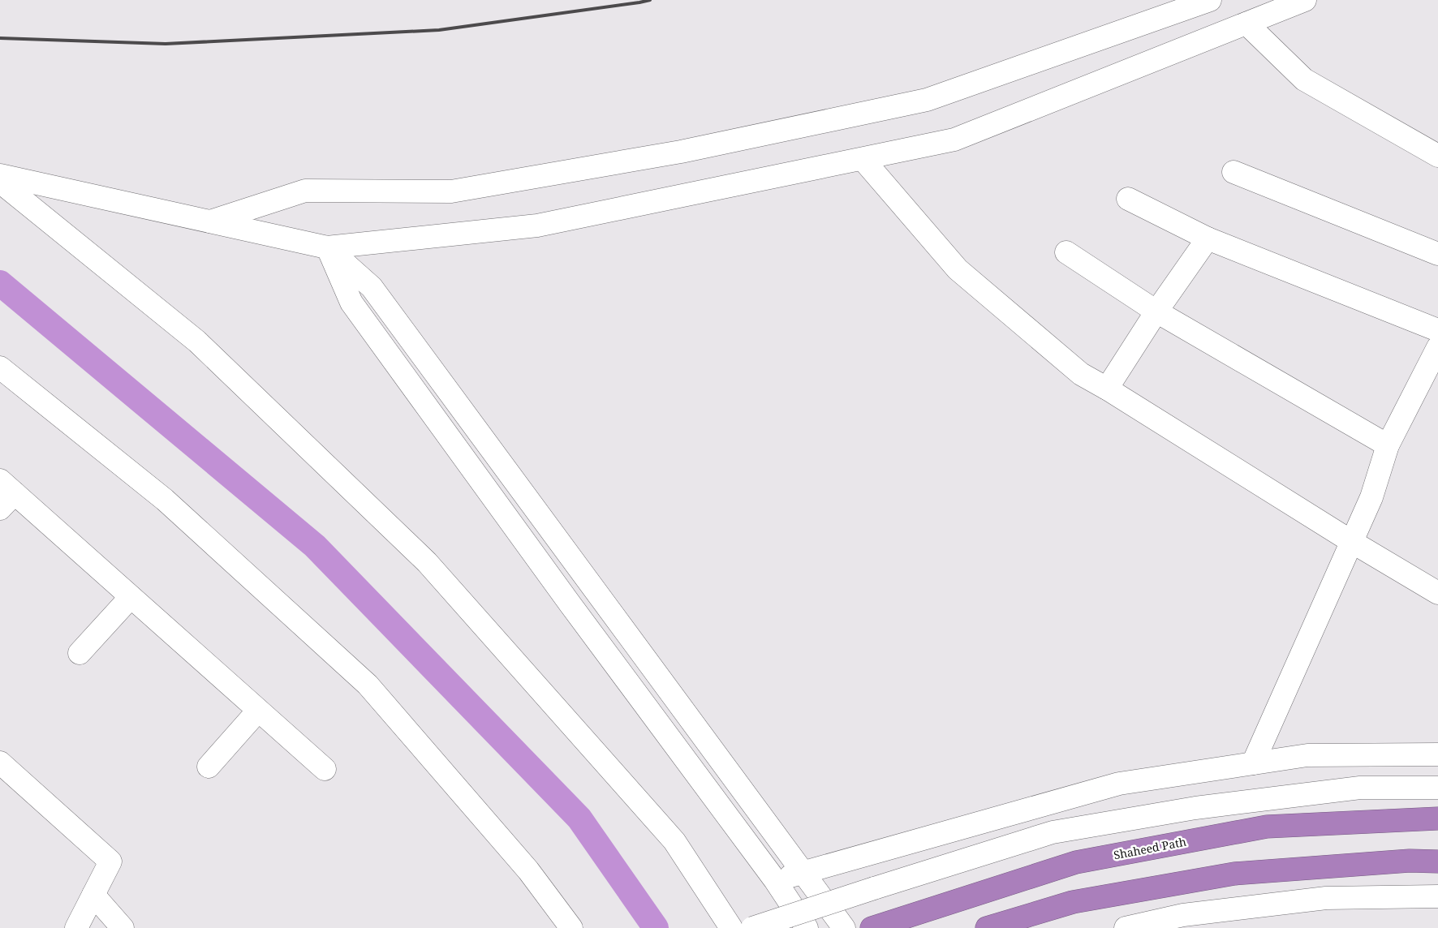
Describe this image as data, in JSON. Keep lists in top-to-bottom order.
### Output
{
  "streets": {
    "highway": ["Shaheed Path"]
  }
}
